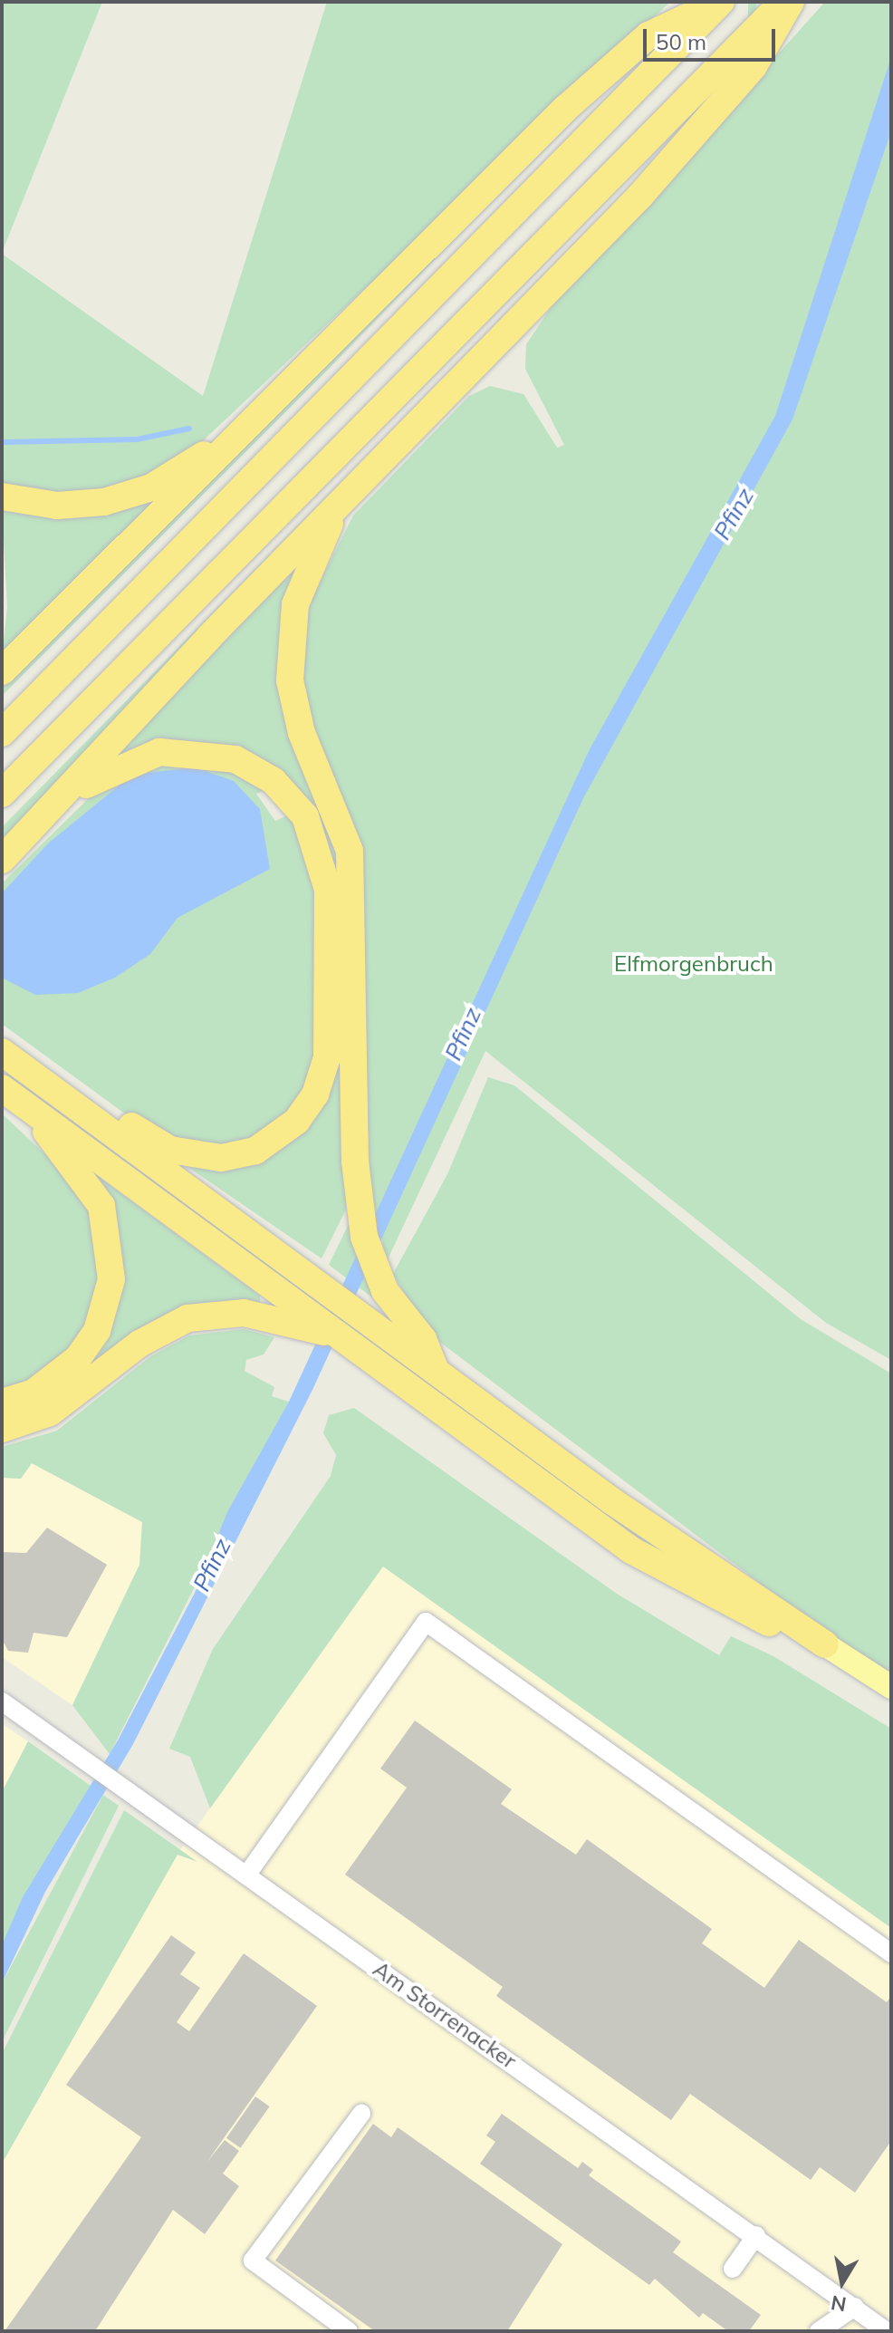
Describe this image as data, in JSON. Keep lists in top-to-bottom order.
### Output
{
  "streets": {
    "street": ["Am Storrenacker"]
  },
  "water": ["Pfinz"],
  "parks": ["Elfmorgenbruch"],
  "scale_bar": "50 m",
  "north": "bottom"
}
